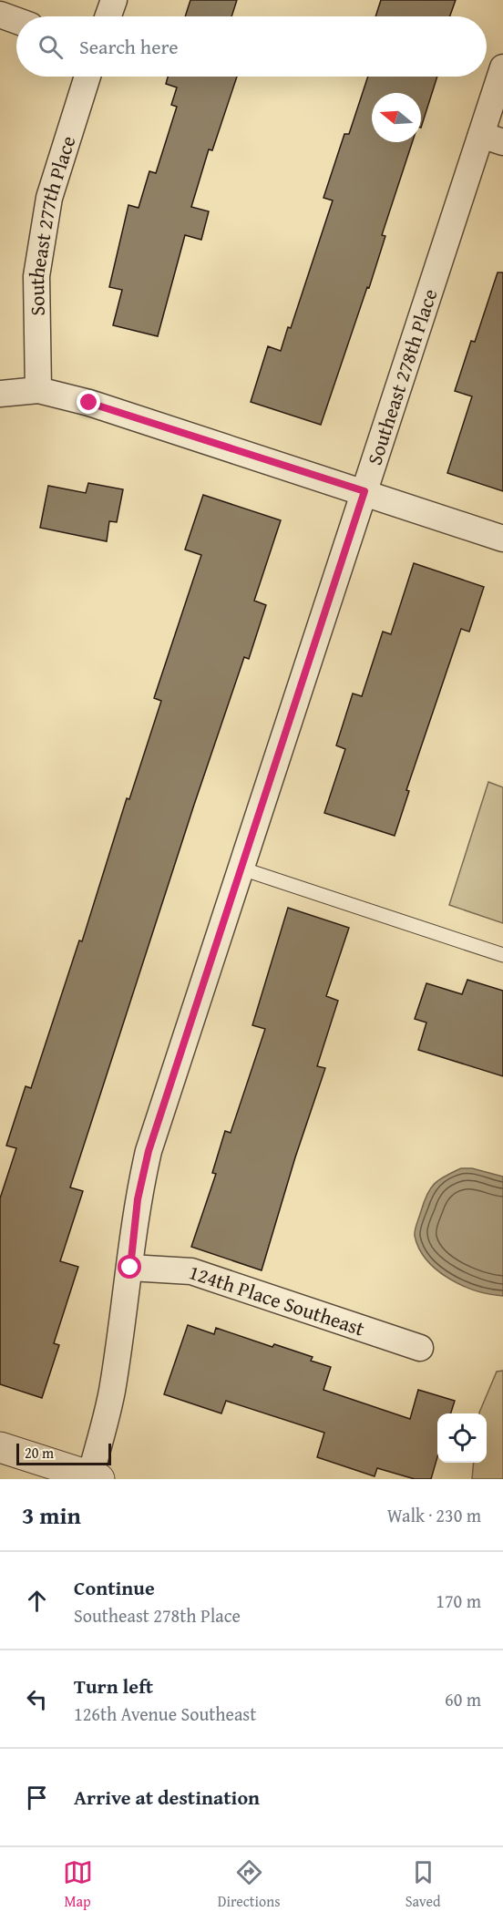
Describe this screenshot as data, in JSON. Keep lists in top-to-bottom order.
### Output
{
  "streets": {
    "street": ["Southeast 277th Place", "Southeast 278th Place", "124th Place Southeast"]
  },
  "crossings": [
    ["Southeast 278th Place", "124th Place Southeast"]
  ],
  "scale_bar": "20 m",
  "north": "left",
  "page": {
    "search": "Search here",
    "scale": "20 m",
    "heading": ["3 min", "Walk · 230 m"],
    "list": [
      ["Continue", "Southeast 278th Place", "170 m"],
      ["Turn left", "126th Avenue Southeast", "60 m"],
      "Arrive at destination"
    ],
    "nav": ["Map", "Directions", "Saved"]
  }
}
